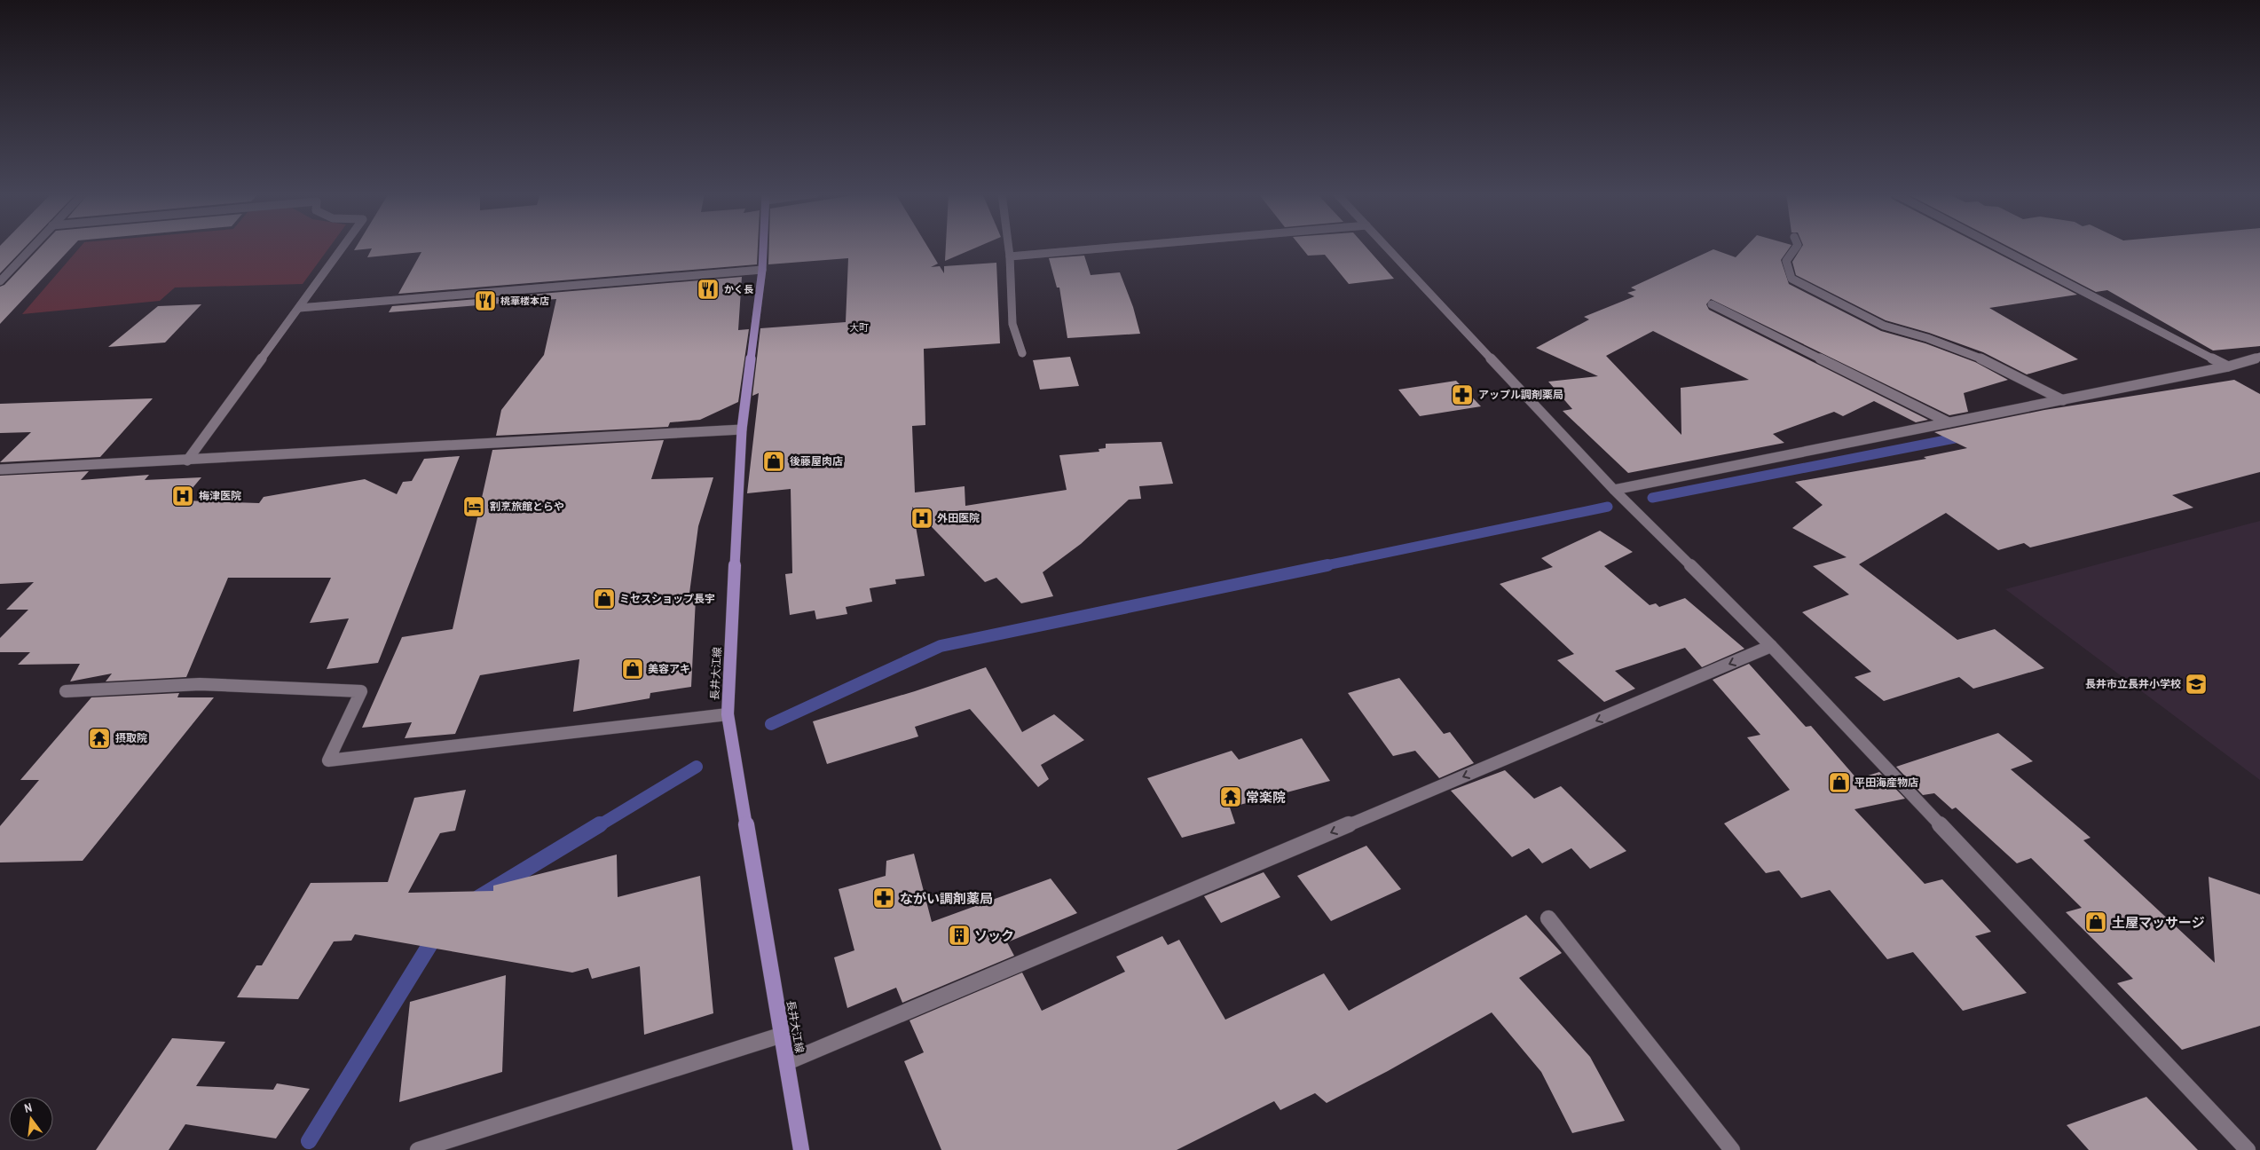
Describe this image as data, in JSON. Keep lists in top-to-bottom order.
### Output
{
  "streets": {
    "main road": ["長井大江線"]
  },
  "districts": ["大町"],
  "places": {
    "restaurant": ["かく長", "桃華楼本店"],
    "pharmacy": ["アップル調剤薬局", "ながい調剤薬局"],
    "shop": [
      "後藤屋肉店",
      "ミセスショップ長宇",
      "美容アキ",
      "平田海産物店",
      "土屋マッサージ"
    ],
    "hospital": ["梅津医院", "外田医院"],
    "hotel": ["割烹旅館とらや"],
    "school or university": ["長井市立長井小学校"],
    "temple": ["摂取院", "常楽院"],
    "building": ["ソック"]
  },
  "north": "top"
}
